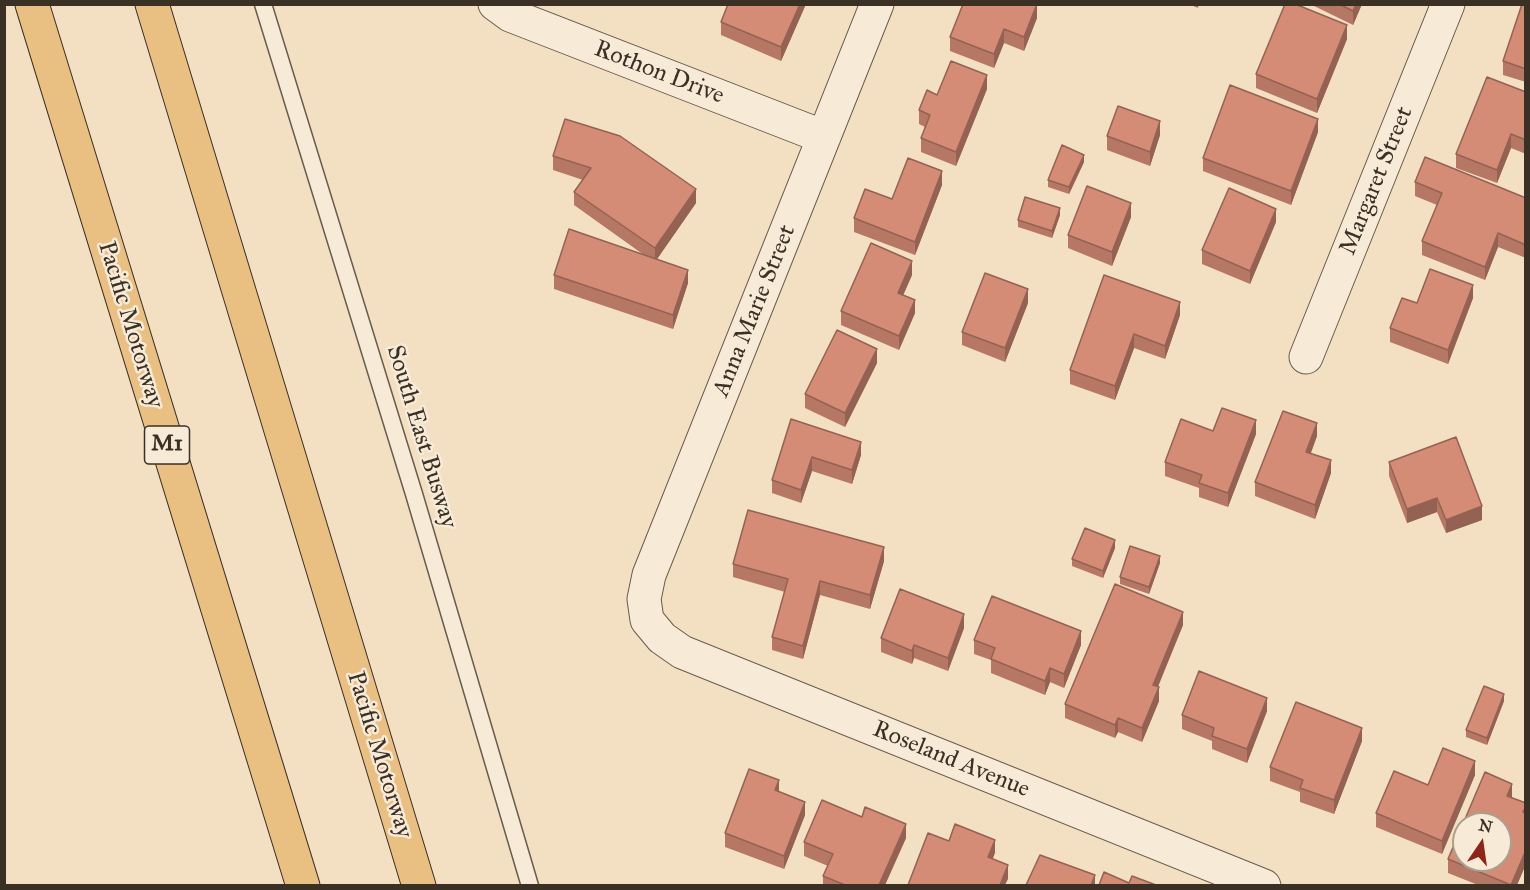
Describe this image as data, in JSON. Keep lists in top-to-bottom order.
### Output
{
  "streets": {
    "highway": ["Pacific Motorway", "M1"],
    "street": [
      "Rothon Drive",
      "Margaret Street",
      "Anna Marie Street",
      "Roseland Avenue"
    ],
    "lane": ["South East Busway"]
  },
  "crossings": [
    ["Rothon Drive", "Anna Marie Street"],
    ["Anna Marie Street", "Roseland Avenue"]
  ],
  "north": "top"
}
